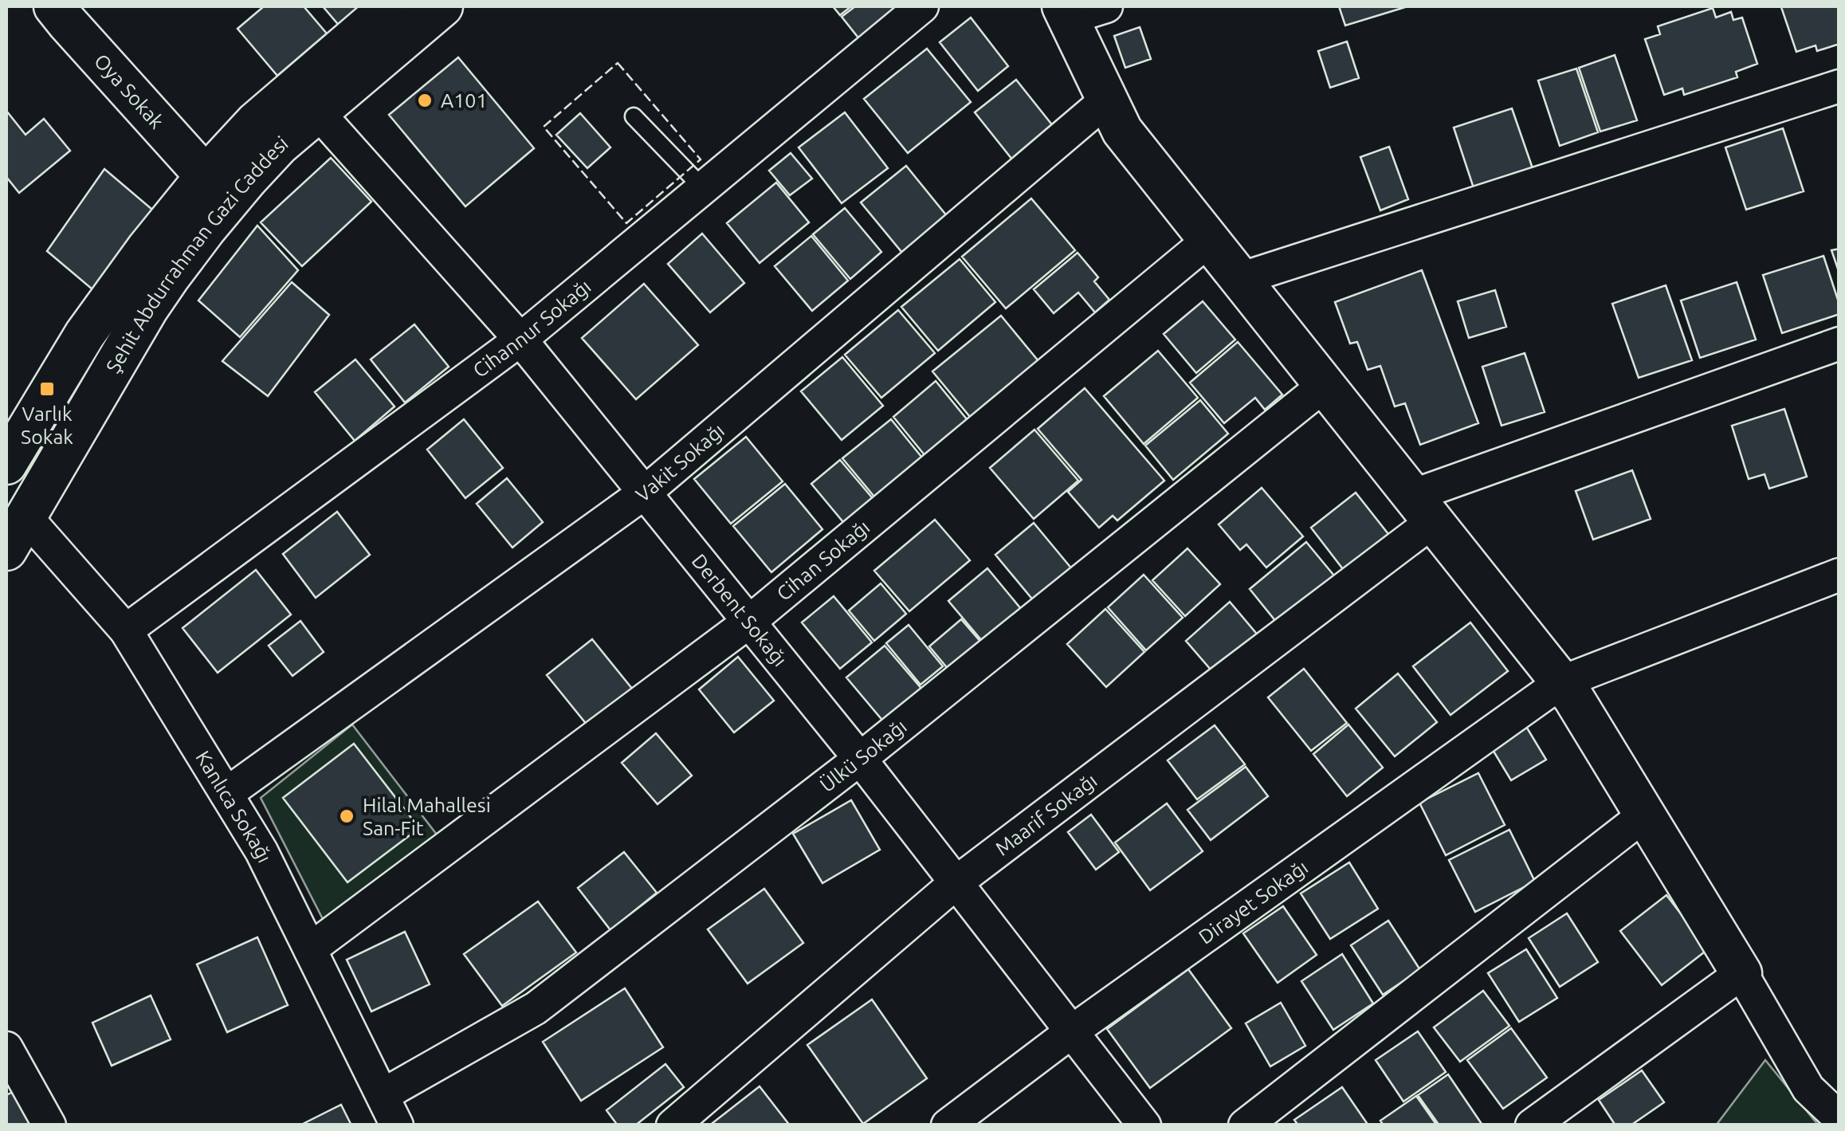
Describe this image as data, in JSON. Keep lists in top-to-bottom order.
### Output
{
  "streets": {
    "street": [
      "Oya Sokak",
      "Şehit Abdurrahman Gazi Caddesi",
      "Cihannur Sokağı",
      "Vakit Sokağı",
      "Cihan Sokağı",
      "Derbent Sokağı",
      "Ülkü Sokağı",
      "Kanlıca Sokağı",
      "Maarif Sokağı",
      "Dirayet Sokağı"
    ]
  },
  "crossings": [
    ["Oya Sokak", "Şehit Abdurrahman Gazi Caddesi"],
    ["Şehit Abdurrahman Gazi Caddesi", "Derbent Sokağı"],
    ["Şehit Abdurrahman Gazi Caddesi", "Kanlıca Sokağı"],
    ["Cihannur Sokağı", "Derbent Sokağı"],
    ["Cihannur Sokağı", "Kanlıca Sokağı"],
    ["Vakit Sokağı", "Derbent Sokağı"],
    ["Vakit Sokağı", "Kanlıca Sokağı"],
    ["Cihan Sokağı", "Derbent Sokağı"],
    ["Cihan Sokağı", "Kanlıca Sokağı"],
    ["Derbent Sokağı", "Ülkü Sokağı"],
    ["Derbent Sokağı", "Maarif Sokağı"],
    ["Derbent Sokağı", "Dirayet Sokağı"],
    ["Ülkü Sokağı", "Kanlıca Sokağı"]
  ],
  "places": {
    "other": ["A101", "Hilal Mahallesi San-Fit"],
    "transit": ["Varlık Sokak"]
  }
}
